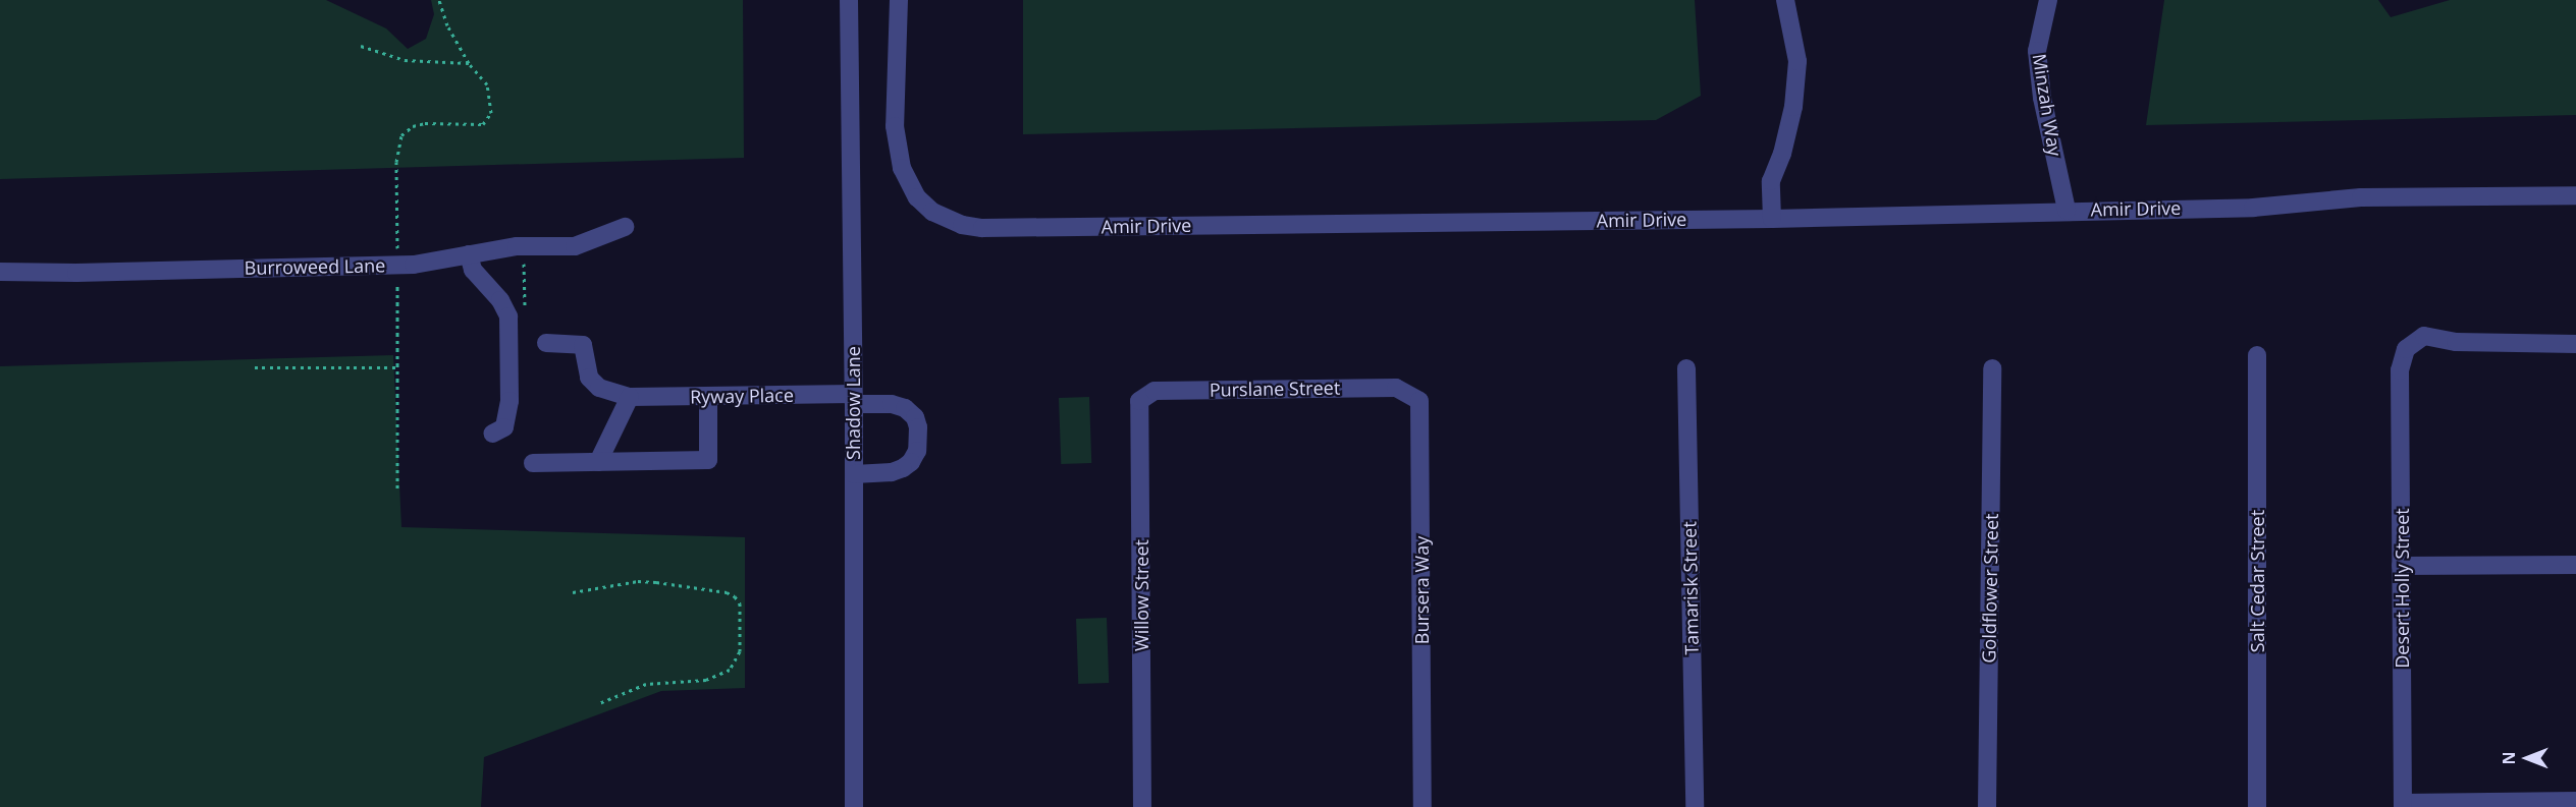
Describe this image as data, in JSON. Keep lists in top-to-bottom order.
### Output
{
  "streets": {
    "street": [
      "Minzah Way",
      "Amir Drive",
      "Burroweed Lane",
      "Purslane Street",
      "Ryway Place",
      "Shadow Lane",
      "Salt Cedar Street",
      "Tamarisk Street",
      "Goldflower Street",
      "Desert Holly Street",
      "Bursera Way",
      "Willow Street"
    ]
  },
  "crossings": [
    ["Minzah Way", "Amir Drive"],
    ["Purslane Street", "Bursera Way"],
    ["Purslane Street", "Willow Street"],
    ["Ryway Place", "Shadow Lane"]
  ],
  "north": "left"
}
